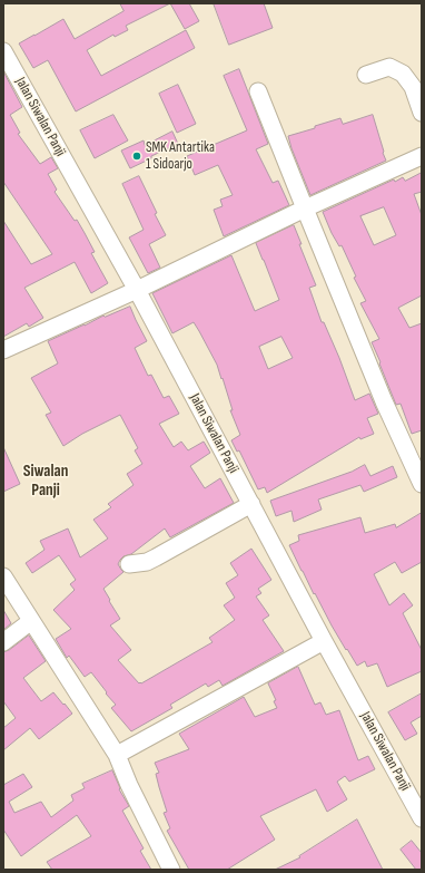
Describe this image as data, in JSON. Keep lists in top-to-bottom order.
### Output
{
  "streets": {
    "street": ["Jalan Siwalan Panji"]
  },
  "districts": ["Siwalan Panji"],
  "places": ["SMK Antartika 1 Sidoarjo"]
}
